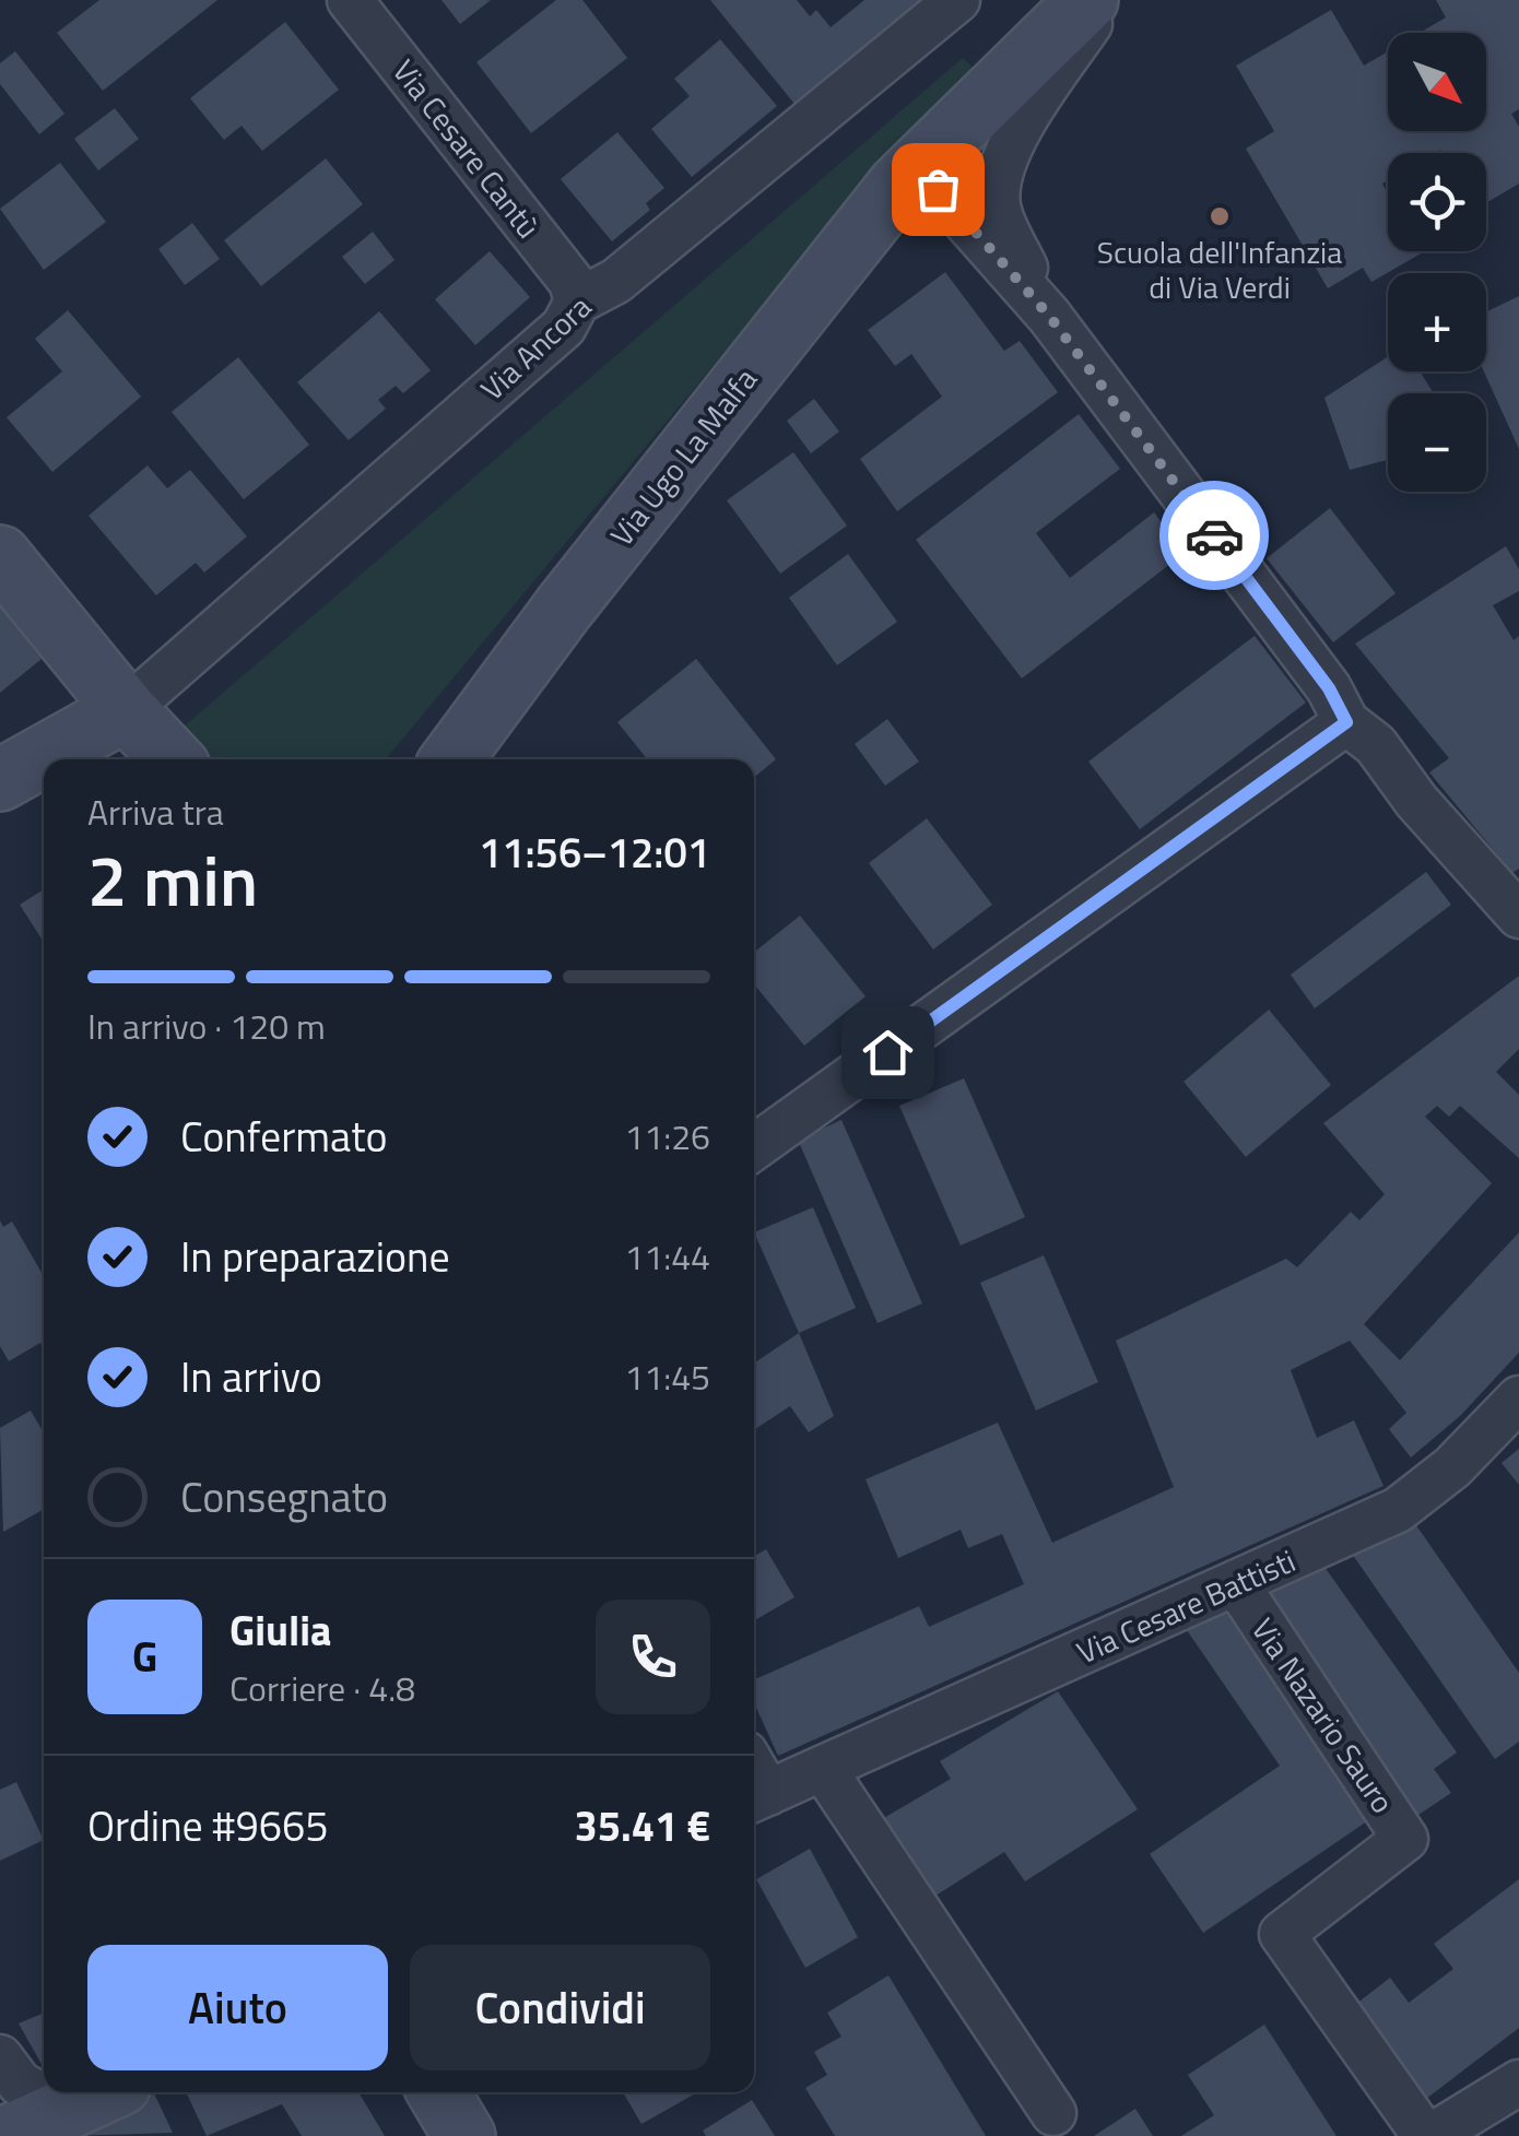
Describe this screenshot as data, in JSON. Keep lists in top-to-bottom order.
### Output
{
  "streets": {
    "street": [
      "Via Cesare Cantù",
      "Via Ancora",
      "Via Ugo La Malfa",
      "Via Cesare Battisti",
      "Via Nazario Sauro"
    ]
  },
  "crossings": [
    ["Via Cesare Cantù", "Via Ancora"],
    ["Via Cesare Battisti", "Via Nazario Sauro"]
  ],
  "places": ["Scuola dell'Infanzia di Via Verdi"],
  "north": "bottom right",
  "page": {
    "map_buttons": ["+", "−"],
    "heading": ["2 min", "Arriva tra", "11:56–12:01"],
    "panel": [
      "Giulia",
      "Corriere · 4.8",
      "Ordine #9665",
      "35.41 €"
    ],
    "bar": "In arrivo · 120 m",
    "list": [
      ["Confermato", "11:26"],
      ["In preparazione", "11:44"],
      ["In arrivo", "11:45"],
      "Consegnato"
    ],
    "round": "G",
    "buttons": ["Aiuto", "Condividi"]
  }
}
